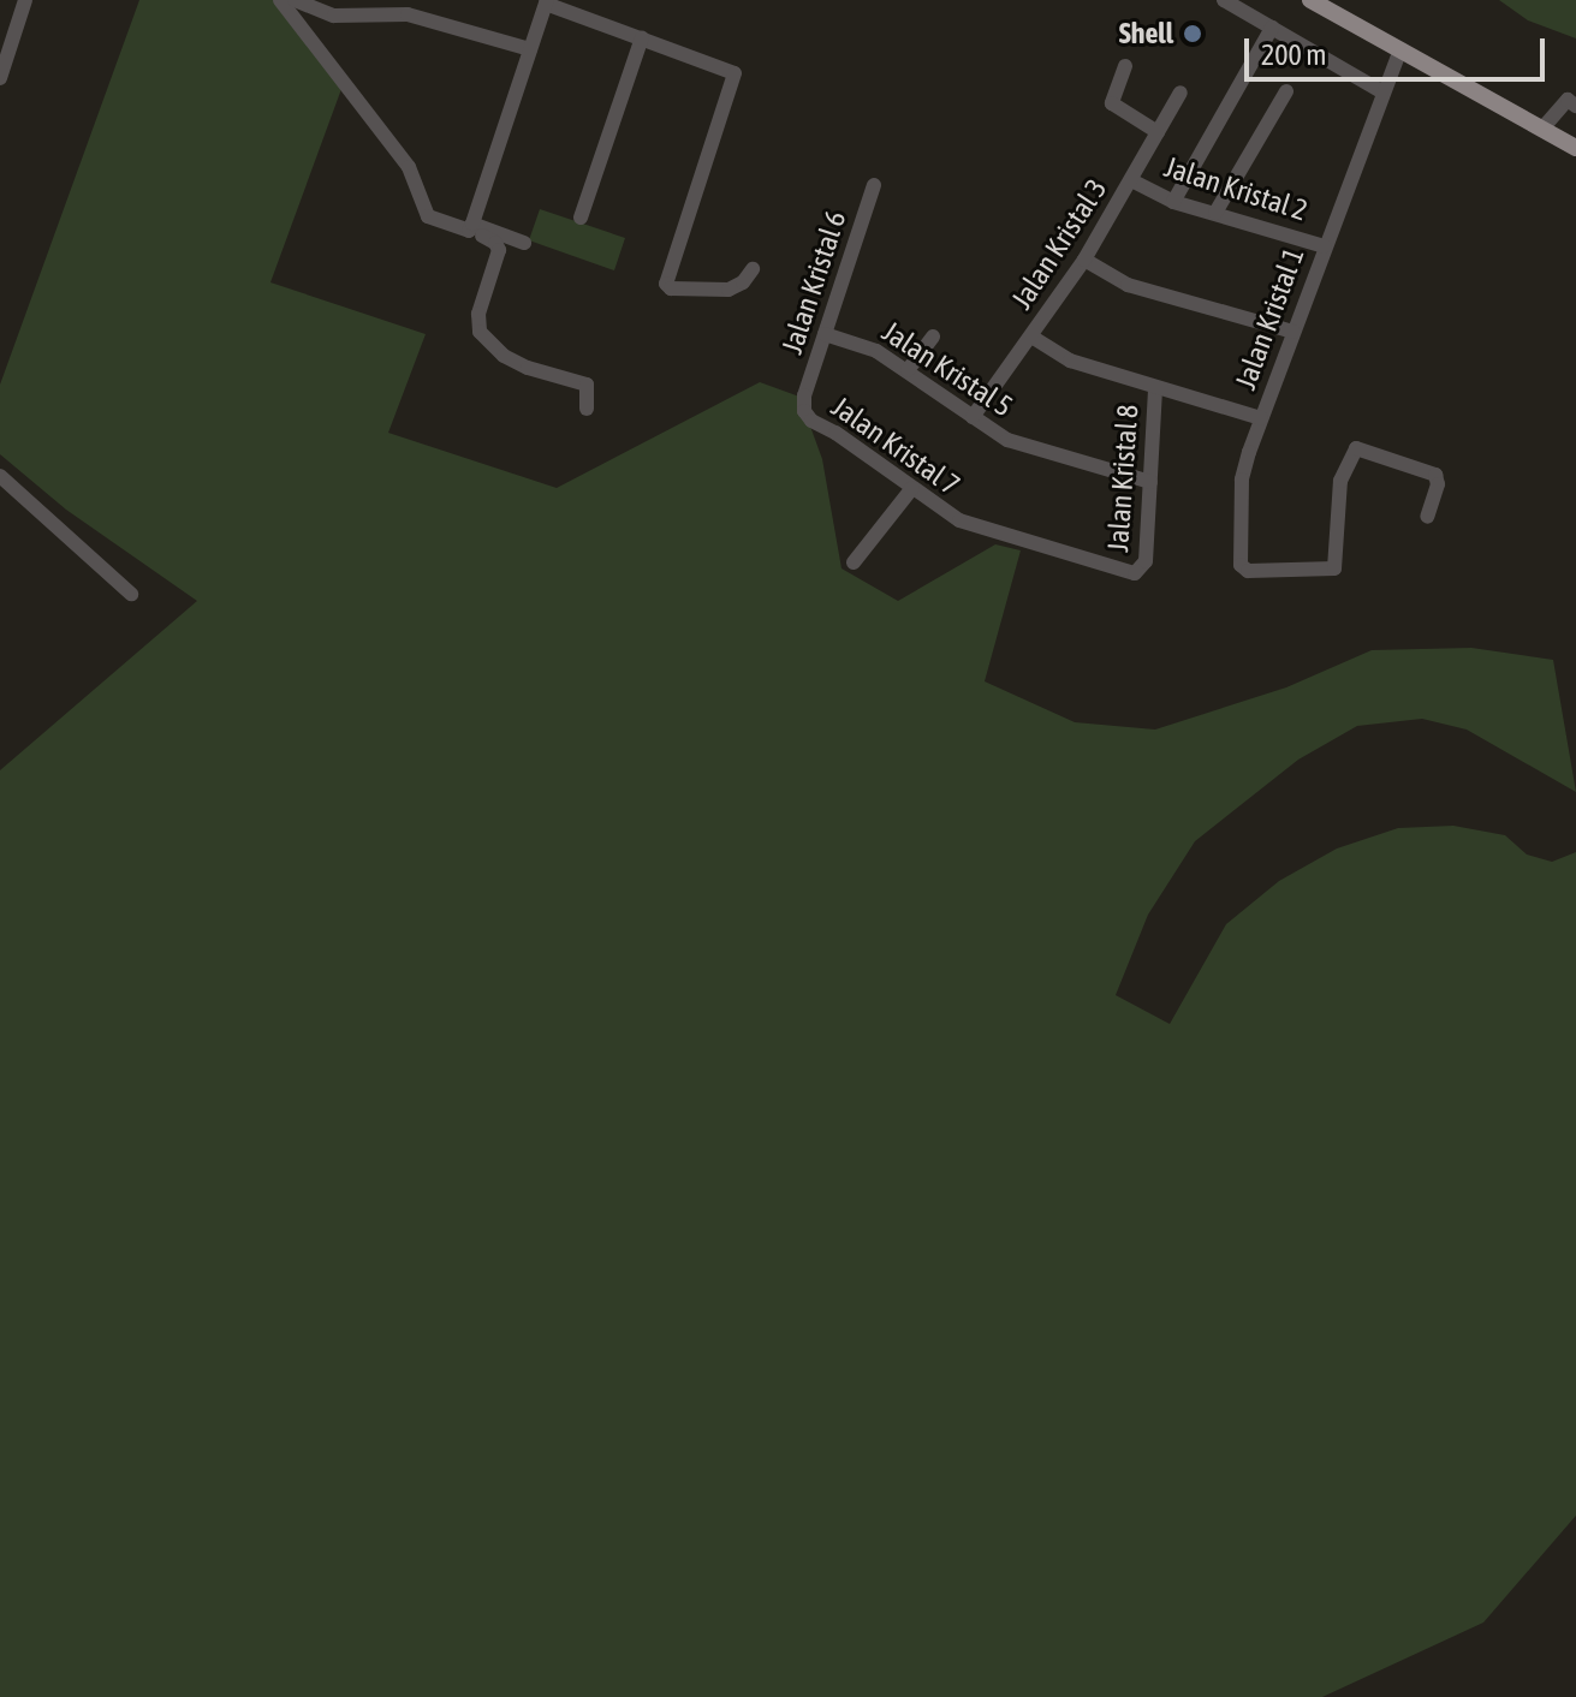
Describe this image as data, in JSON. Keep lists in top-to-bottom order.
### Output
{
  "streets": {
    "street": [
      "Jalan Kristal 2",
      "Jalan Kristal 3",
      "Jalan Kristal 6",
      "Jalan Kristal 1",
      "Jalan Kristal 5",
      "Jalan Kristal 7",
      "Jalan Kristal 8"
    ]
  },
  "crossings": [
    ["Jalan Kristal 2", "Jalan Kristal 3"],
    ["Jalan Kristal 2", "Jalan Kristal 1"],
    ["Jalan Kristal 3", "Jalan Kristal 5"],
    ["Jalan Kristal 6", "Jalan Kristal 5"],
    ["Jalan Kristal 6", "Jalan Kristal 7"],
    ["Jalan Kristal 5", "Jalan Kristal 8"],
    ["Jalan Kristal 7", "Jalan Kristal 8"]
  ],
  "places": ["Shell"],
  "scale_bar": "200 m"
}
